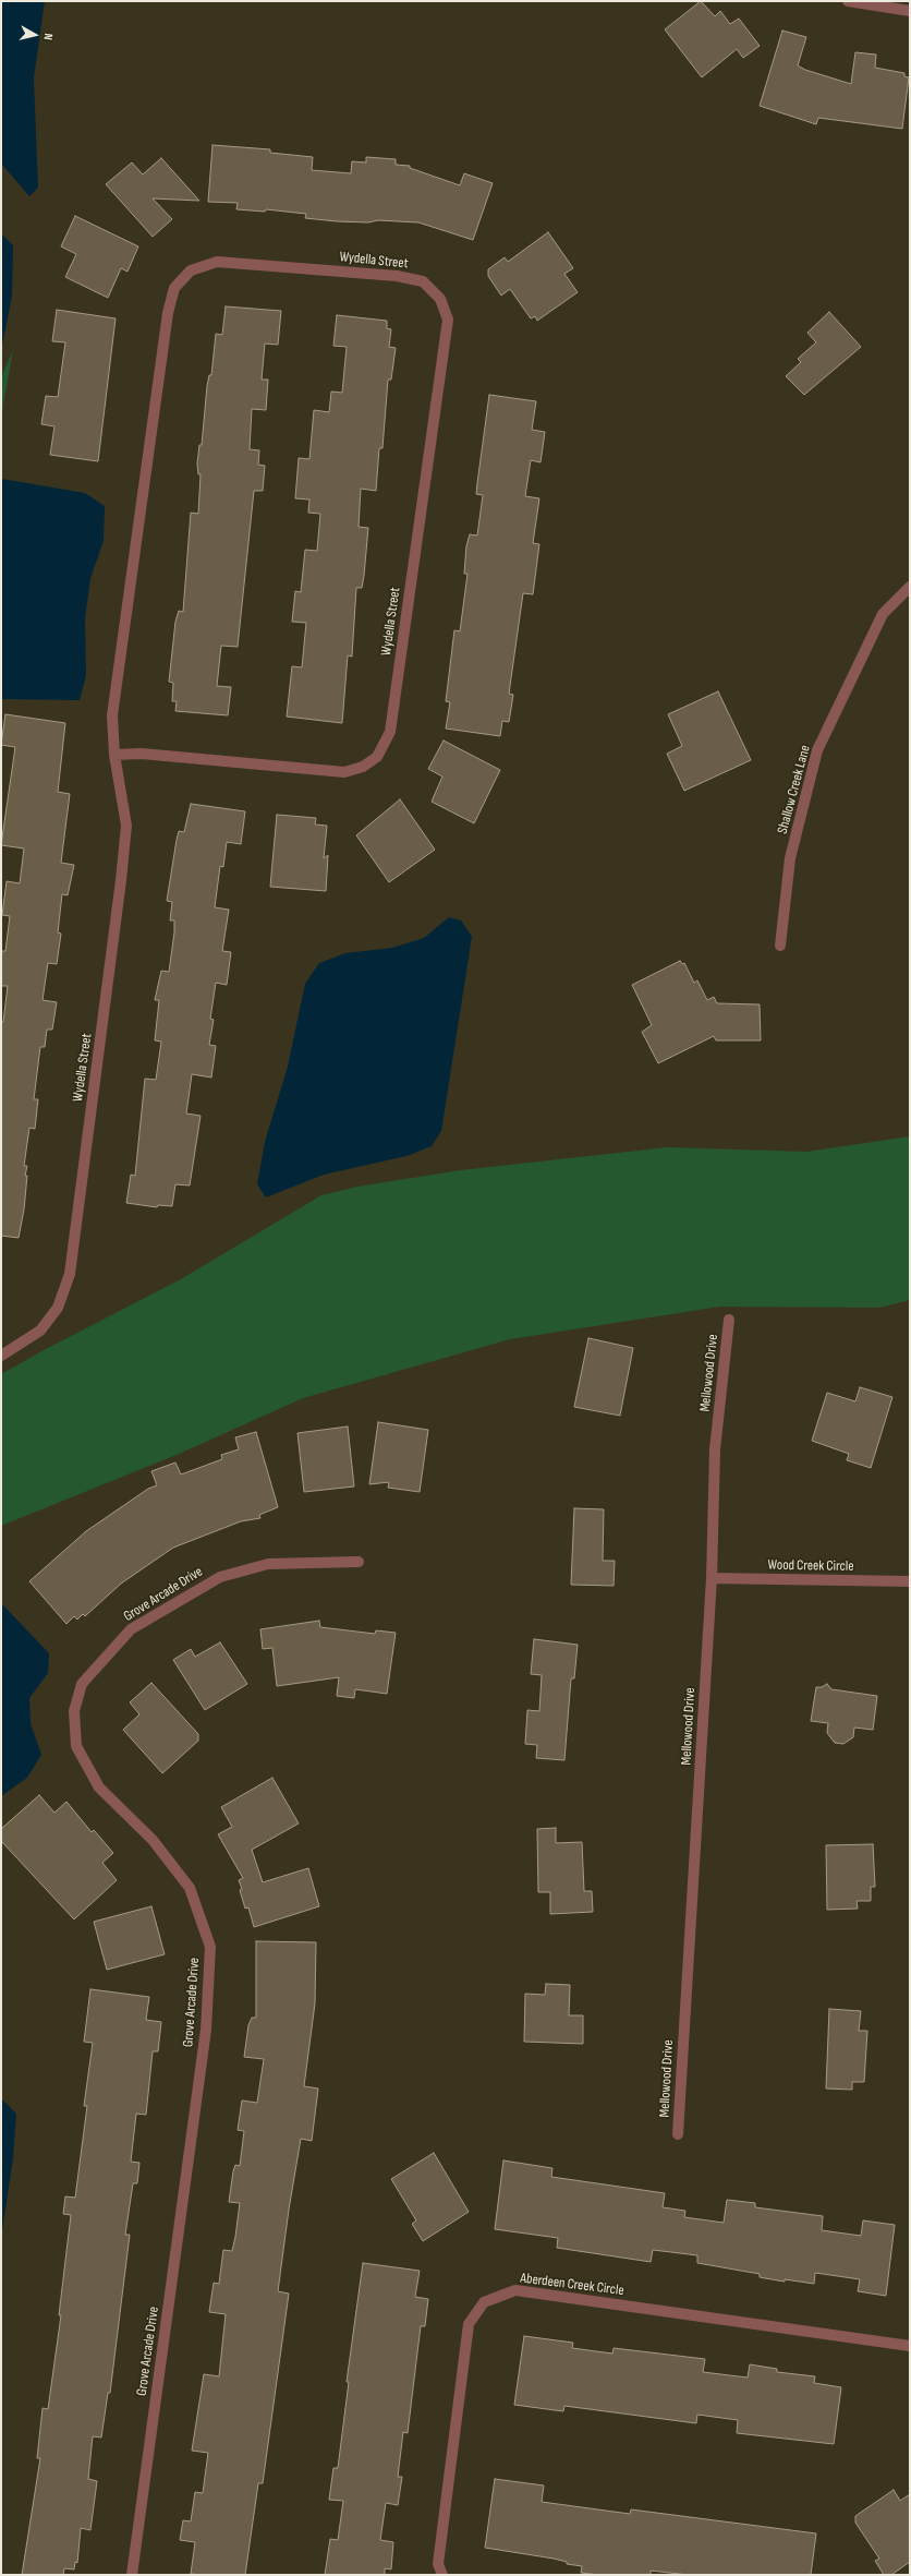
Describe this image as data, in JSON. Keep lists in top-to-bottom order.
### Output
{
  "streets": {
    "street": [
      "Wydella Street",
      "Shallow Creek Lane",
      "Mellowood Drive",
      "Wood Creek Circle",
      "Grove Arcade Drive",
      "Aberdeen Creek Circle"
    ]
  },
  "crossings": [
    ["Mellowood Drive", "Wood Creek Circle"]
  ],
  "north": "right"
}
